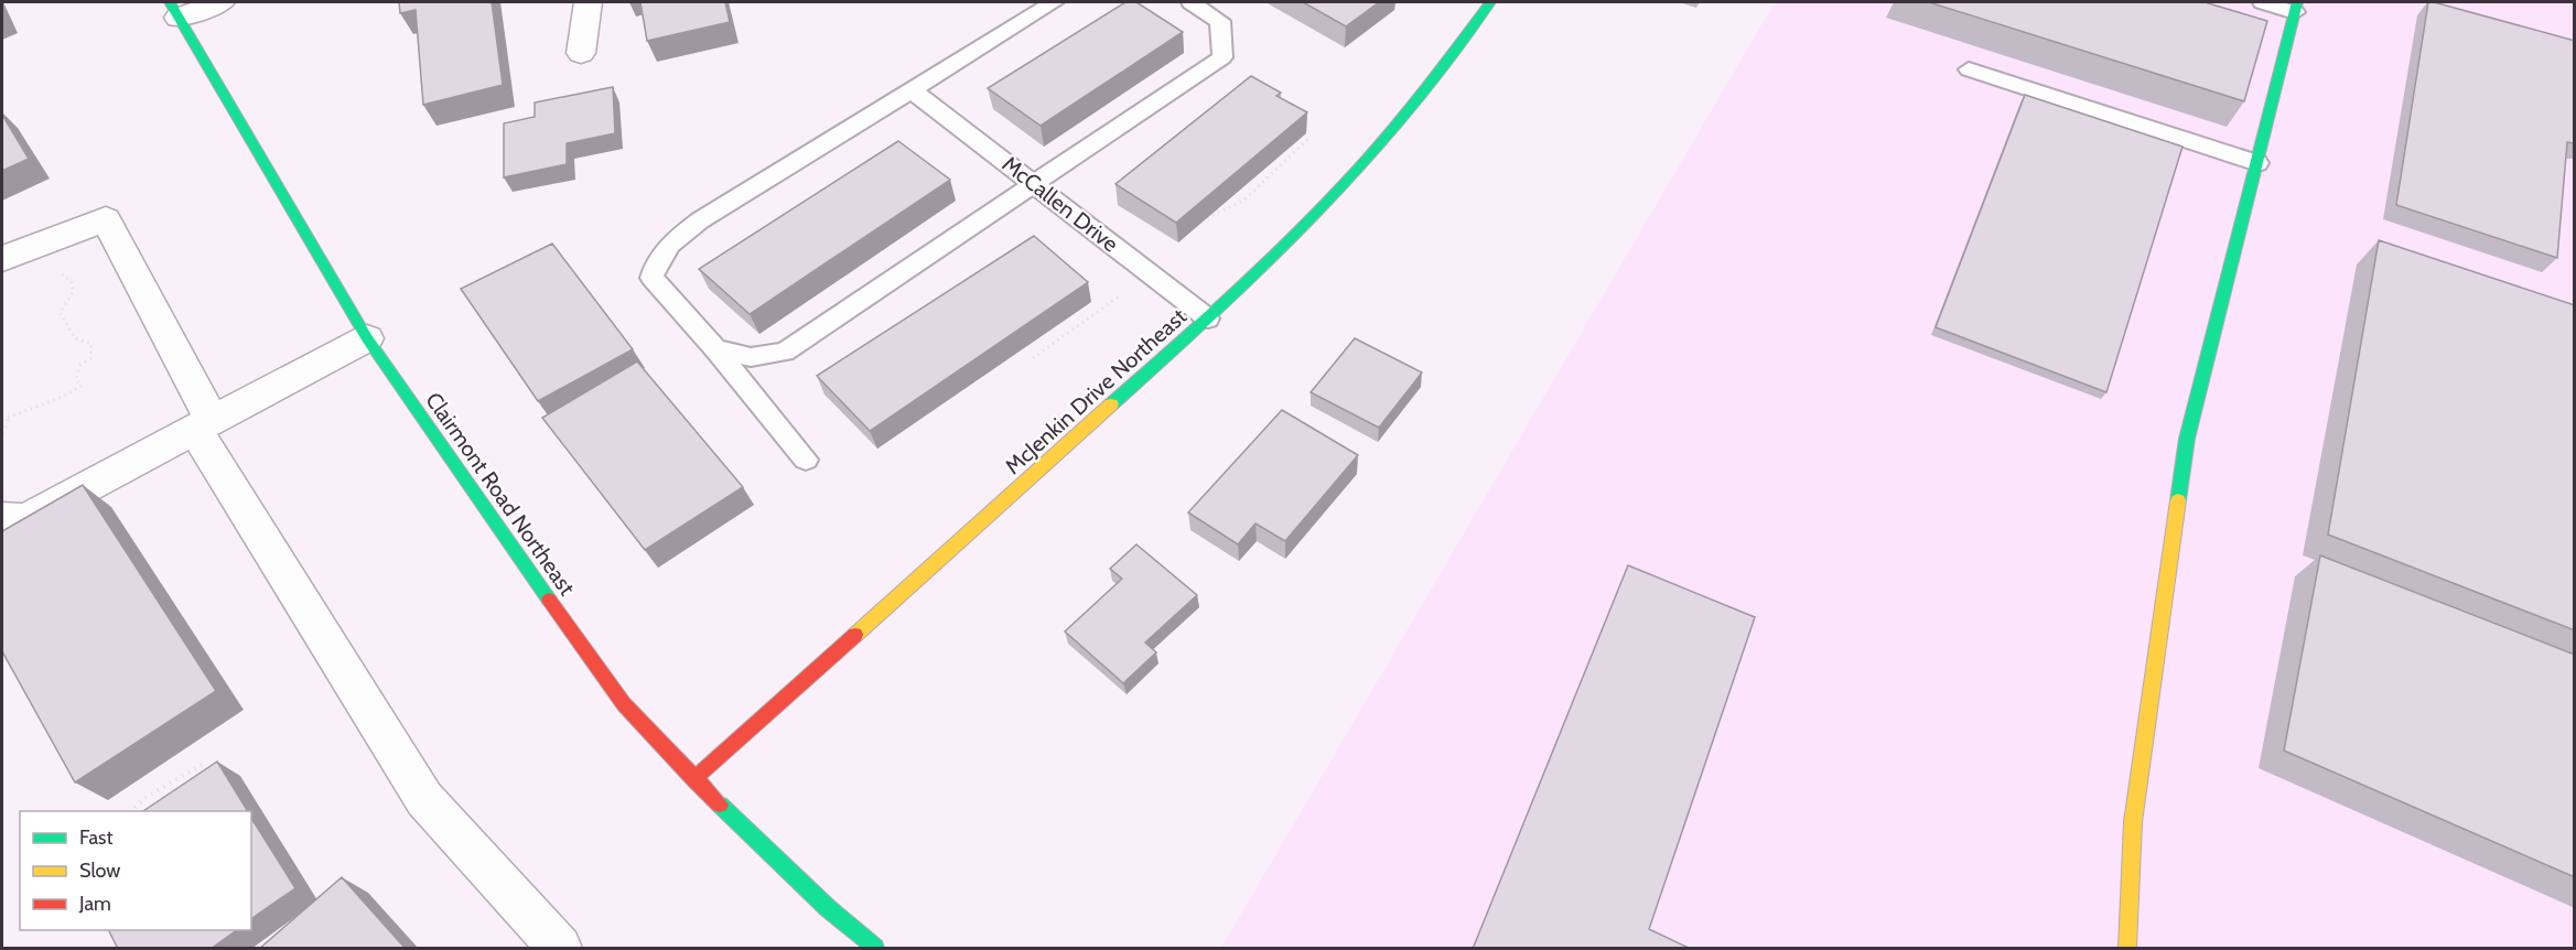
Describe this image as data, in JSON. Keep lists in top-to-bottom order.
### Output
{
  "streets": {
    "street": ["McJenkin Drive Northeast", "Clairmont Road Northeast"],
    "lane": ["McCallen Drive"]
  },
  "crossings": [
    ["McCallen Drive", "McJenkin Drive Northeast"],
    ["McJenkin Drive Northeast", "Clairmont Road Northeast"]
  ],
  "legend": ["Fast", "Slow", "Jam"]
}
